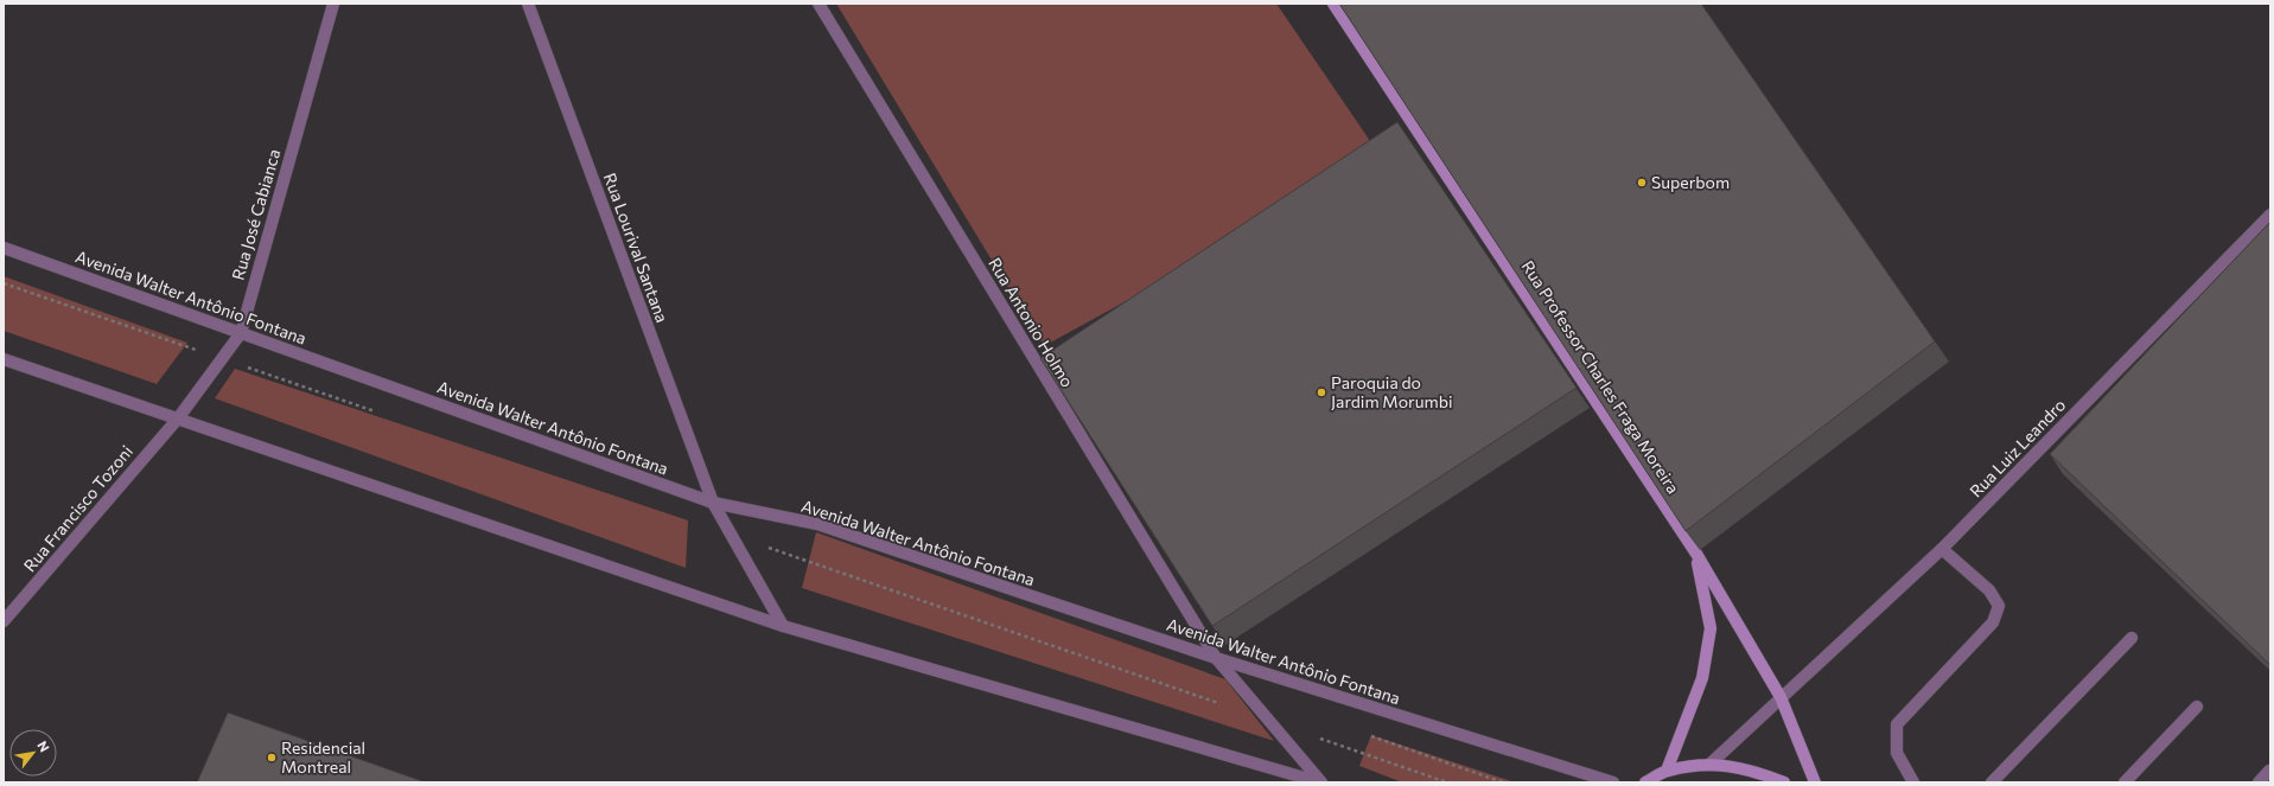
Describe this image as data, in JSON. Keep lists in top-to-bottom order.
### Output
{
  "streets": {
    "main road": ["Rua Professor Charles Fraga Moreira"],
    "street": [
      "Rua José Cabianca",
      "Rua Lourival Santana",
      "Avenida Walter Antônio Fontana",
      "Rua Antonio Holmo",
      "Rua Luiz Leandro",
      "Rua Francisco Tozoni"
    ]
  },
  "crossings": [
    ["Rua José Cabianca", "Avenida Walter Antônio Fontana"],
    ["Rua José Cabianca", "Rua Francisco Tozoni"],
    ["Rua Lourival Santana", "Avenida Walter Antônio Fontana"],
    ["Avenida Walter Antônio Fontana", "Rua Antonio Holmo"],
    ["Rua Professor Charles Fraga Moreira", "Rua Luiz Leandro"]
  ],
  "places": ["Superbom", "Paroquia do Jardim Morumbi", "Residencial Montreal"],
  "north": "top right"
}
